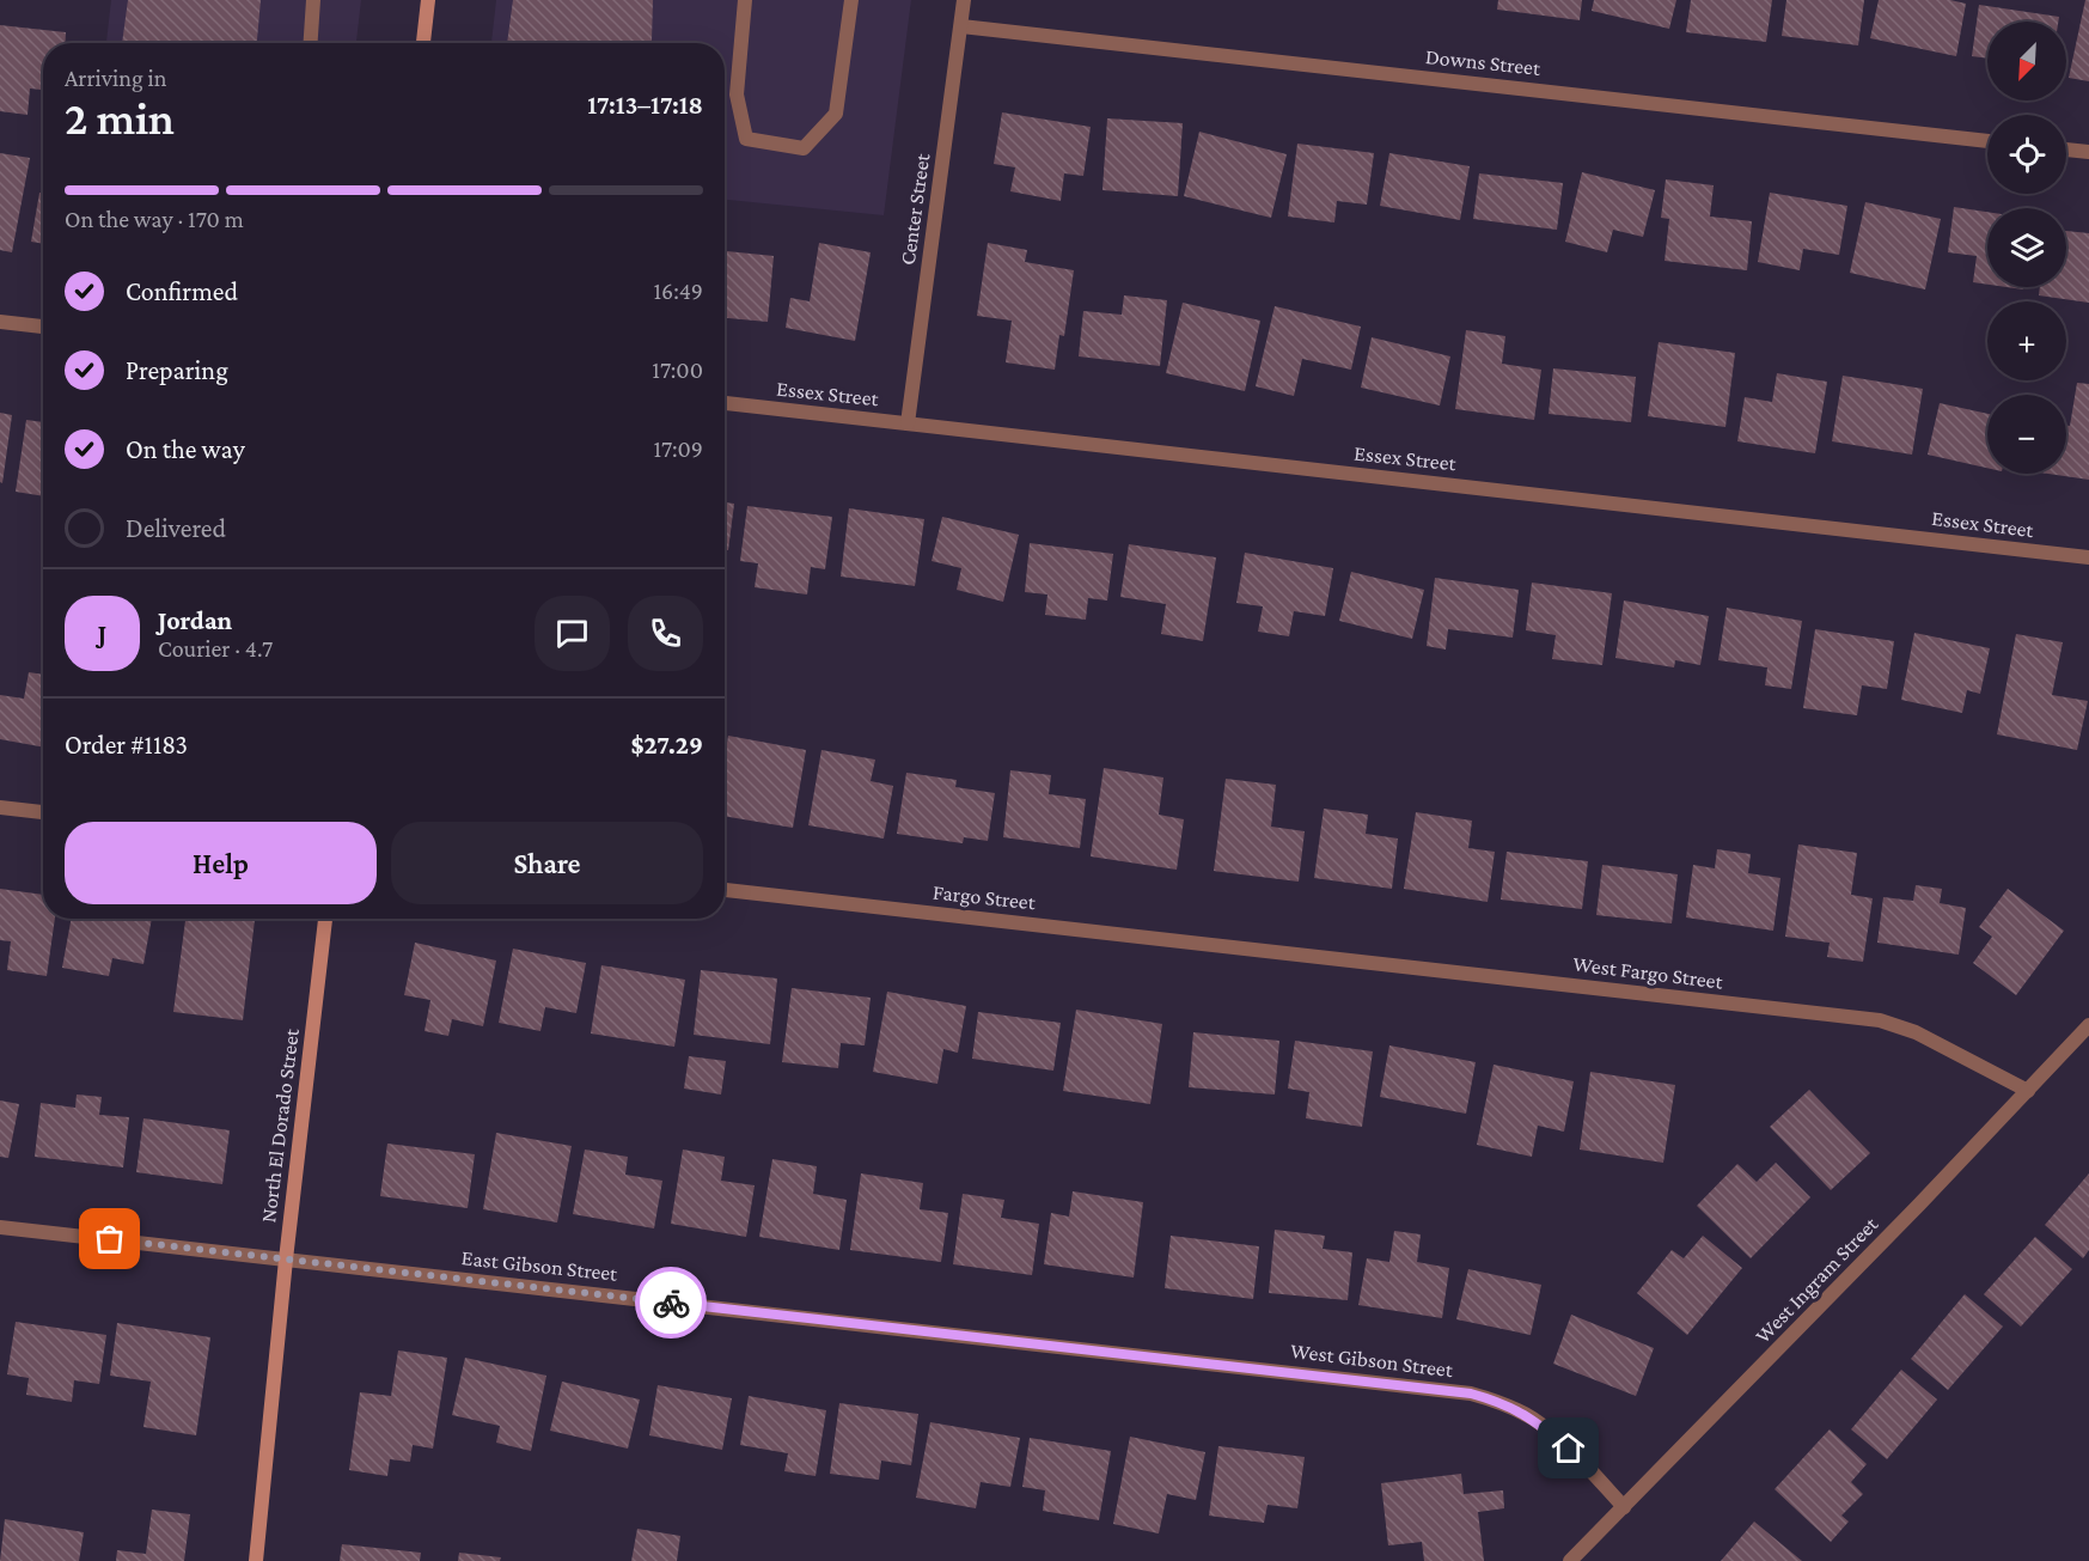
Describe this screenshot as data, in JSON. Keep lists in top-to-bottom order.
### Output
{
  "streets": {
    "main road": ["North El Dorado Street"],
    "street": [
      "Downs Street",
      "Center Street",
      "Essex Street",
      "Fargo Street",
      "West Fargo Street",
      "East Gibson Street",
      "West Ingram Street",
      "West Gibson Street"
    ]
  },
  "crossings": [
    ["Downs Street", "Center Street"],
    ["Center Street", "Essex Street"],
    ["Fargo Street", "West Fargo Street"],
    ["West Fargo Street", "West Ingram Street"],
    ["North El Dorado Street", "East Gibson Street"],
    ["East Gibson Street", "West Gibson Street"],
    ["West Ingram Street", "West Gibson Street"]
  ],
  "north": "bottom left",
  "page": {
    "map_buttons": ["+", "−"],
    "heading": ["2 min", "Arriving in", "17:13–17:18"],
    "panel": [
      "Jordan",
      "Courier · 4.7",
      "Order #1183",
      "$27.29"
    ],
    "bar": "On the way · 170 m",
    "list": [
      ["Confirmed", "16:49"],
      ["Preparing", "17:00"],
      ["On the way", "17:09"],
      "Delivered"
    ],
    "round": "J",
    "buttons": ["Help", "Share"]
  }
}
